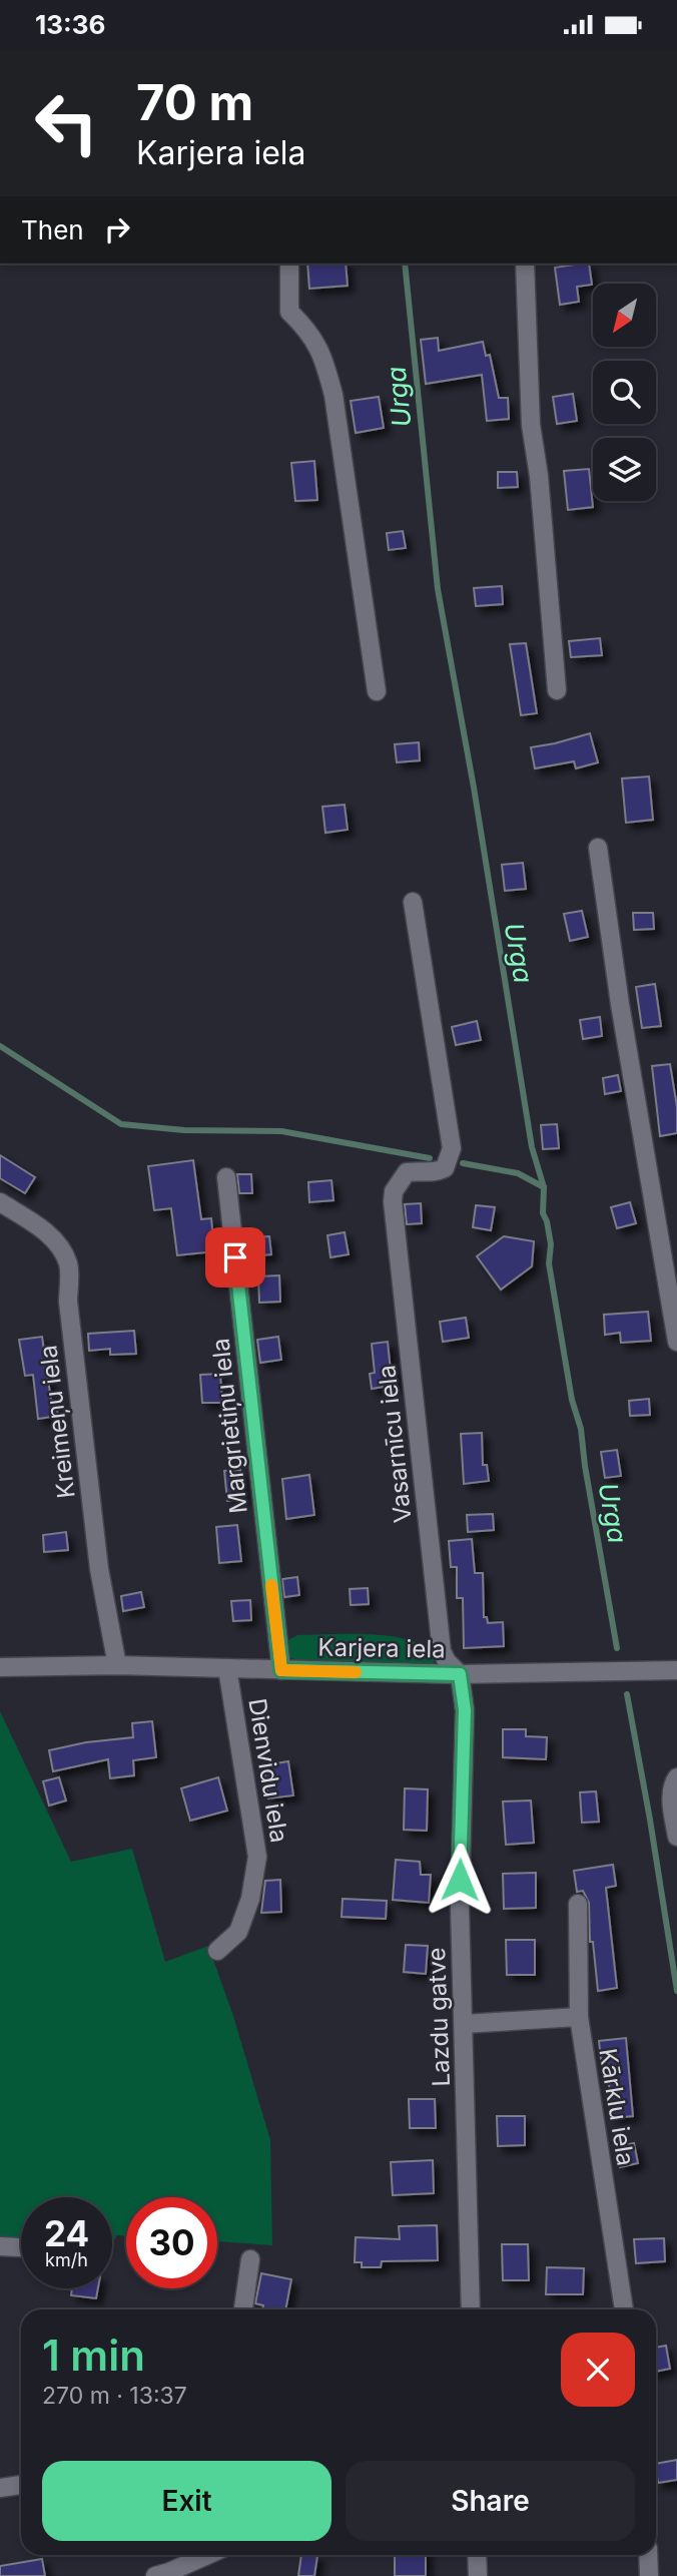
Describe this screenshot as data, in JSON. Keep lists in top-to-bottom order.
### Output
{
  "streets": {
    "street": [
      "Kreimeņu iela",
      "Margrietiņu iela",
      "Vasarnīcu iela",
      "Karjera iela",
      "Dienvidu iela",
      "Lazdu gatve",
      "Kārklu iela"
    ]
  },
  "crossings": [
    ["Kreimeņu iela", "Karjera iela"],
    ["Margrietiņu iela", "Karjera iela"],
    ["Vasarnīcu iela", "Karjera iela"],
    ["Vasarnīcu iela", "Lazdu gatve"],
    ["Karjera iela", "Dienvidu iela"],
    ["Karjera iela", "Lazdu gatve"]
  ],
  "water": ["Urga"],
  "north": "bottom left",
  "page": {
    "status": "13:36",
    "turn": ["70 m", "Karjera iela"],
    "then": "Then",
    "speed": "24 km/h",
    "limit": "30",
    "heading": ["1 min", "270 m · 13:37"],
    "buttons": ["Exit", "Share"]
  }
}
